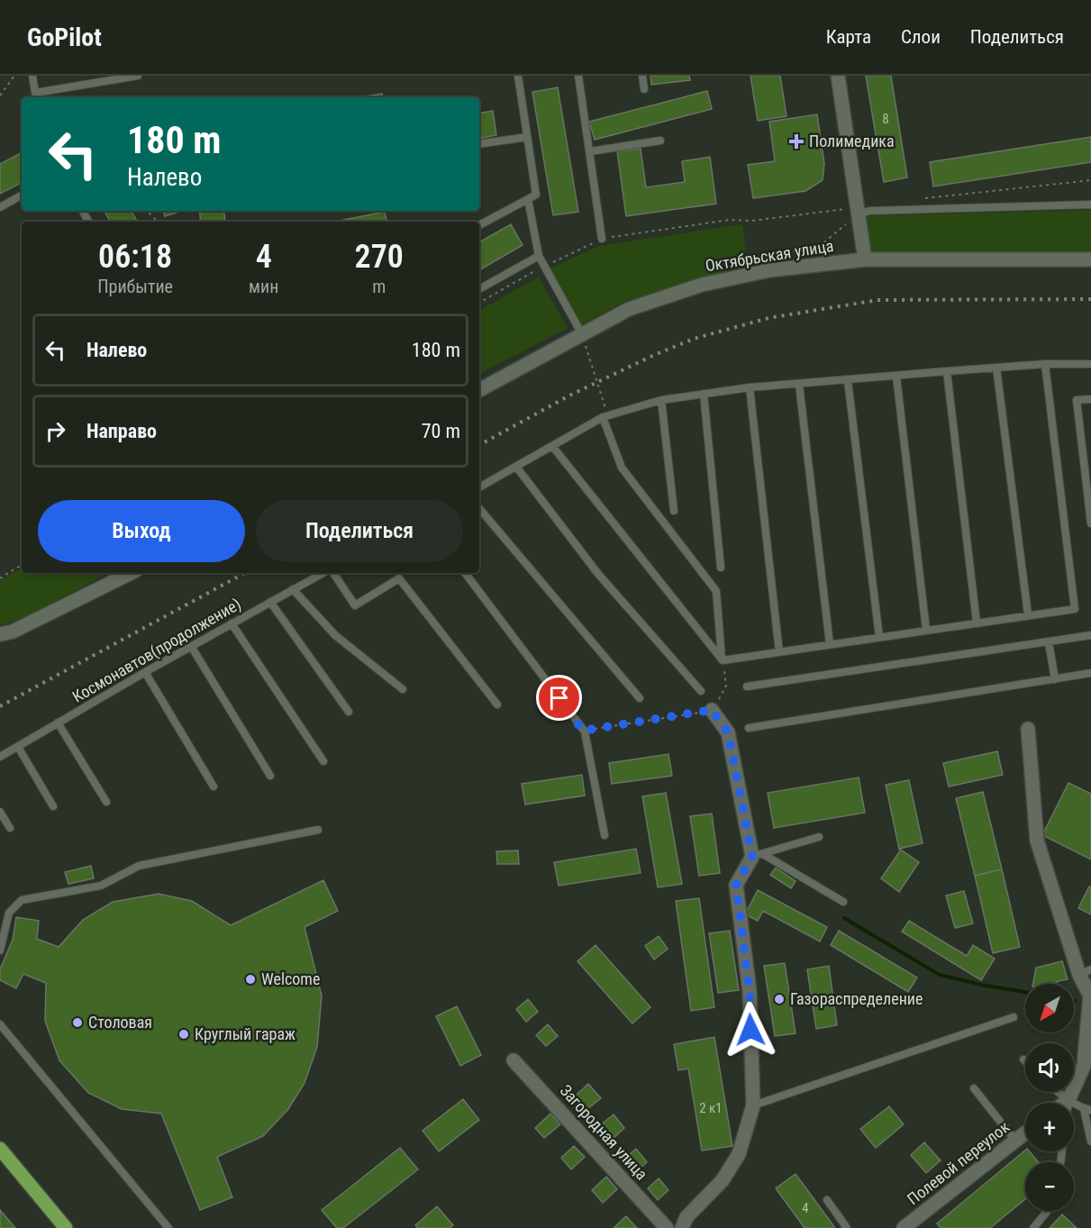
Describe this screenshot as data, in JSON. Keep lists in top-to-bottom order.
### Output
{
  "streets": {
    "street": ["Октябрьская улица", "Загородная улица", "Полевой переулок"],
    "lane": ["Космонавтов(продолжение)"]
  },
  "places": {
    "health": ["Полимедика"],
    "other": [
      "Welcome",
      "Газораспределение",
      "Столовая",
      "Круглый гараж"
    ]
  },
  "house_numbers": ["8", "2 к1", "4"],
  "north": "bottom left",
  "page": {
    "header": "GoPilot",
    "nav": ["Карта", "Слои", "Поделиться"],
    "turn": ["180 m", "Налево"],
    "eta": [
      "06:18",
      "Прибытие",
      "4",
      "мин",
      "270",
      "m"
    ],
    "list": [
      {
        "name": "Налево",
        "value": "180 m"
      },
      {
        "name": "Направо",
        "value": "70 m"
      }
    ],
    "buttons": ["Выход", "Поделиться"],
    "map_buttons": ["+", "−"]
  }
}
